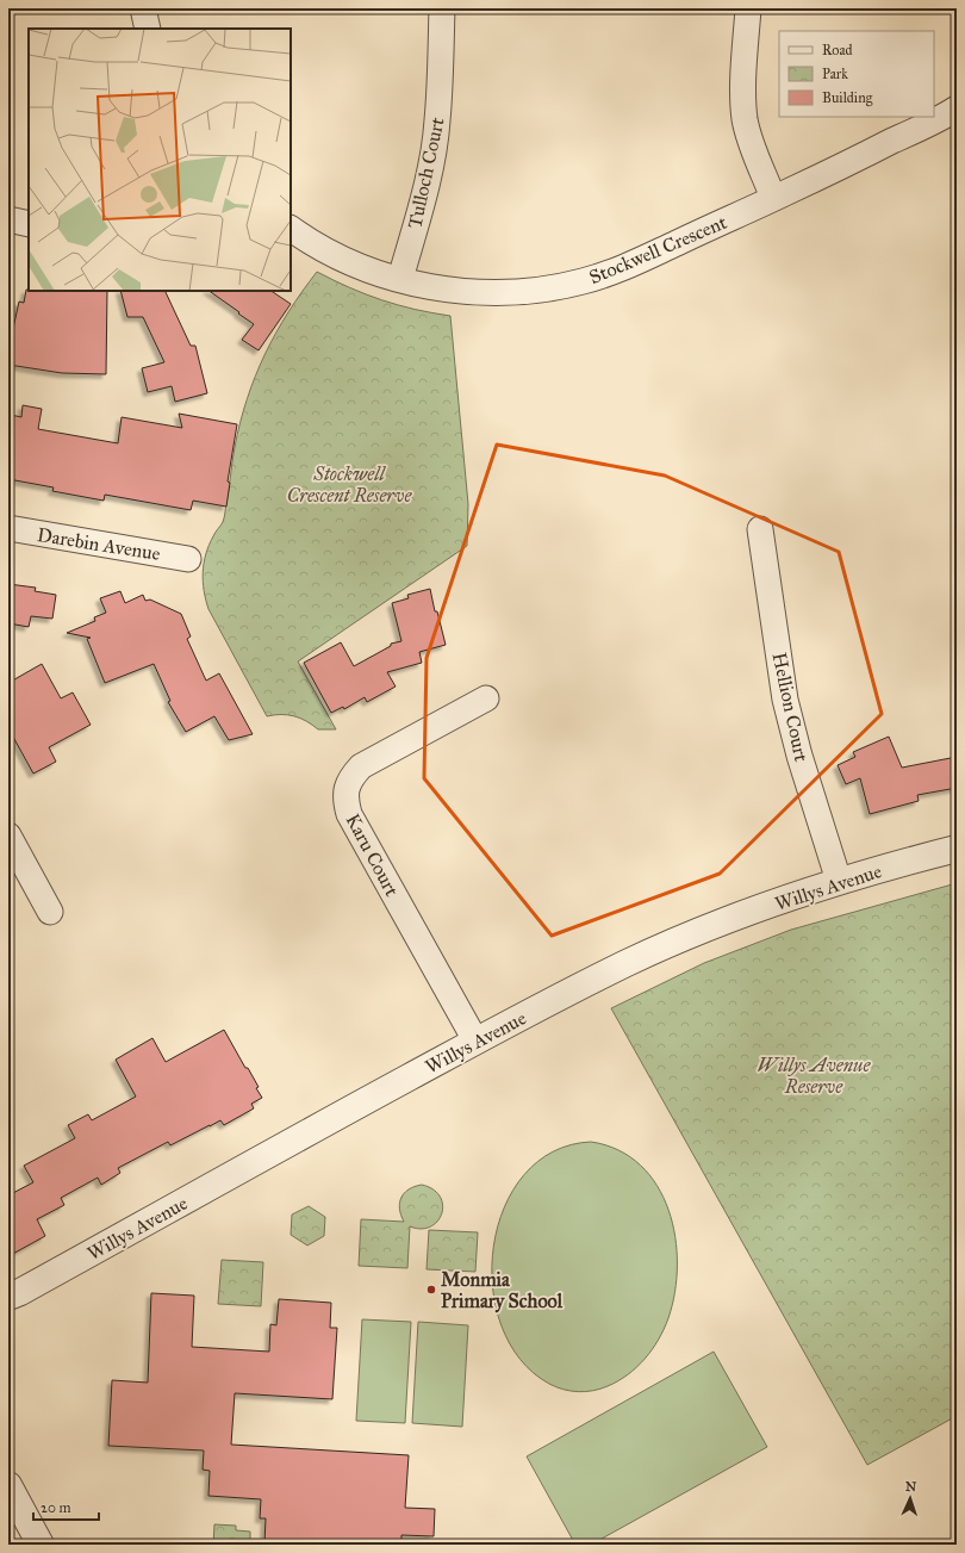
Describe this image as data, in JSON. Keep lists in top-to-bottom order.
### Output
{
  "streets": {
    "street": [
      "Tulloch Court",
      "Stockwell Crescent",
      "Darebin Avenue",
      "Hellion Court",
      "Karu Court",
      "Willys Avenue"
    ]
  },
  "crossings": [
    ["Tulloch Court", "Stockwell Crescent"],
    ["Hellion Court", "Willys Avenue"],
    ["Karu Court", "Willys Avenue"]
  ],
  "parks": ["Stockwell Crescent Reserve", "Willys Avenue Reserve"],
  "places": ["Monmia Primary School"],
  "legend": ["Road", "Park", "Building"],
  "scale_bar": "20 m",
  "north": "top"
}
